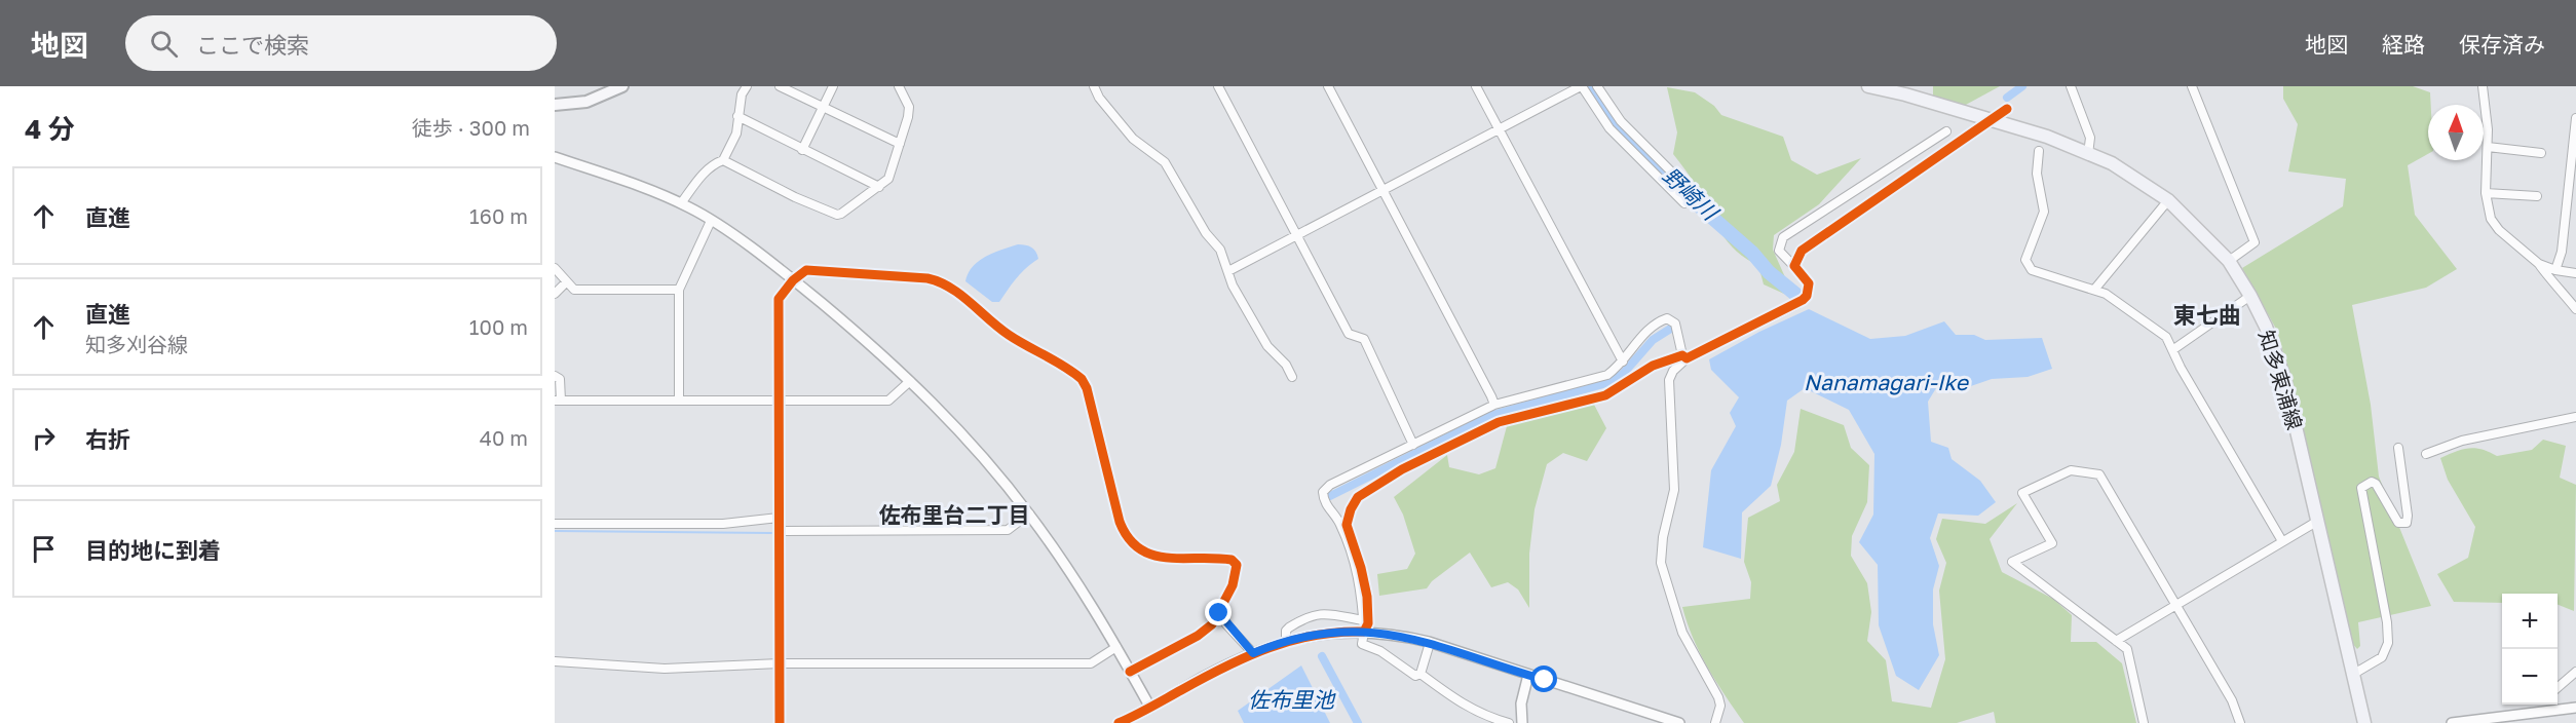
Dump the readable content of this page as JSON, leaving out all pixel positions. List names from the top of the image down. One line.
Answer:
{"streets":{"main road":["知多東浦線"]},"districts":["東七曲","佐布里台二丁目"],"water":["野崎川","Nanamagari-Ike","佐布里池"],"north":"top","page":{"header":"地図","search":"ここで検索","nav":["地図","経路","保存済み"],"heading":["4 分","徒歩 · 300 m"],"list":[["直進","160 m"],["直進","知多刈谷線","100 m"],["右折","40 m"],"目的地に到着"],"map_buttons":["+","−"]}}
